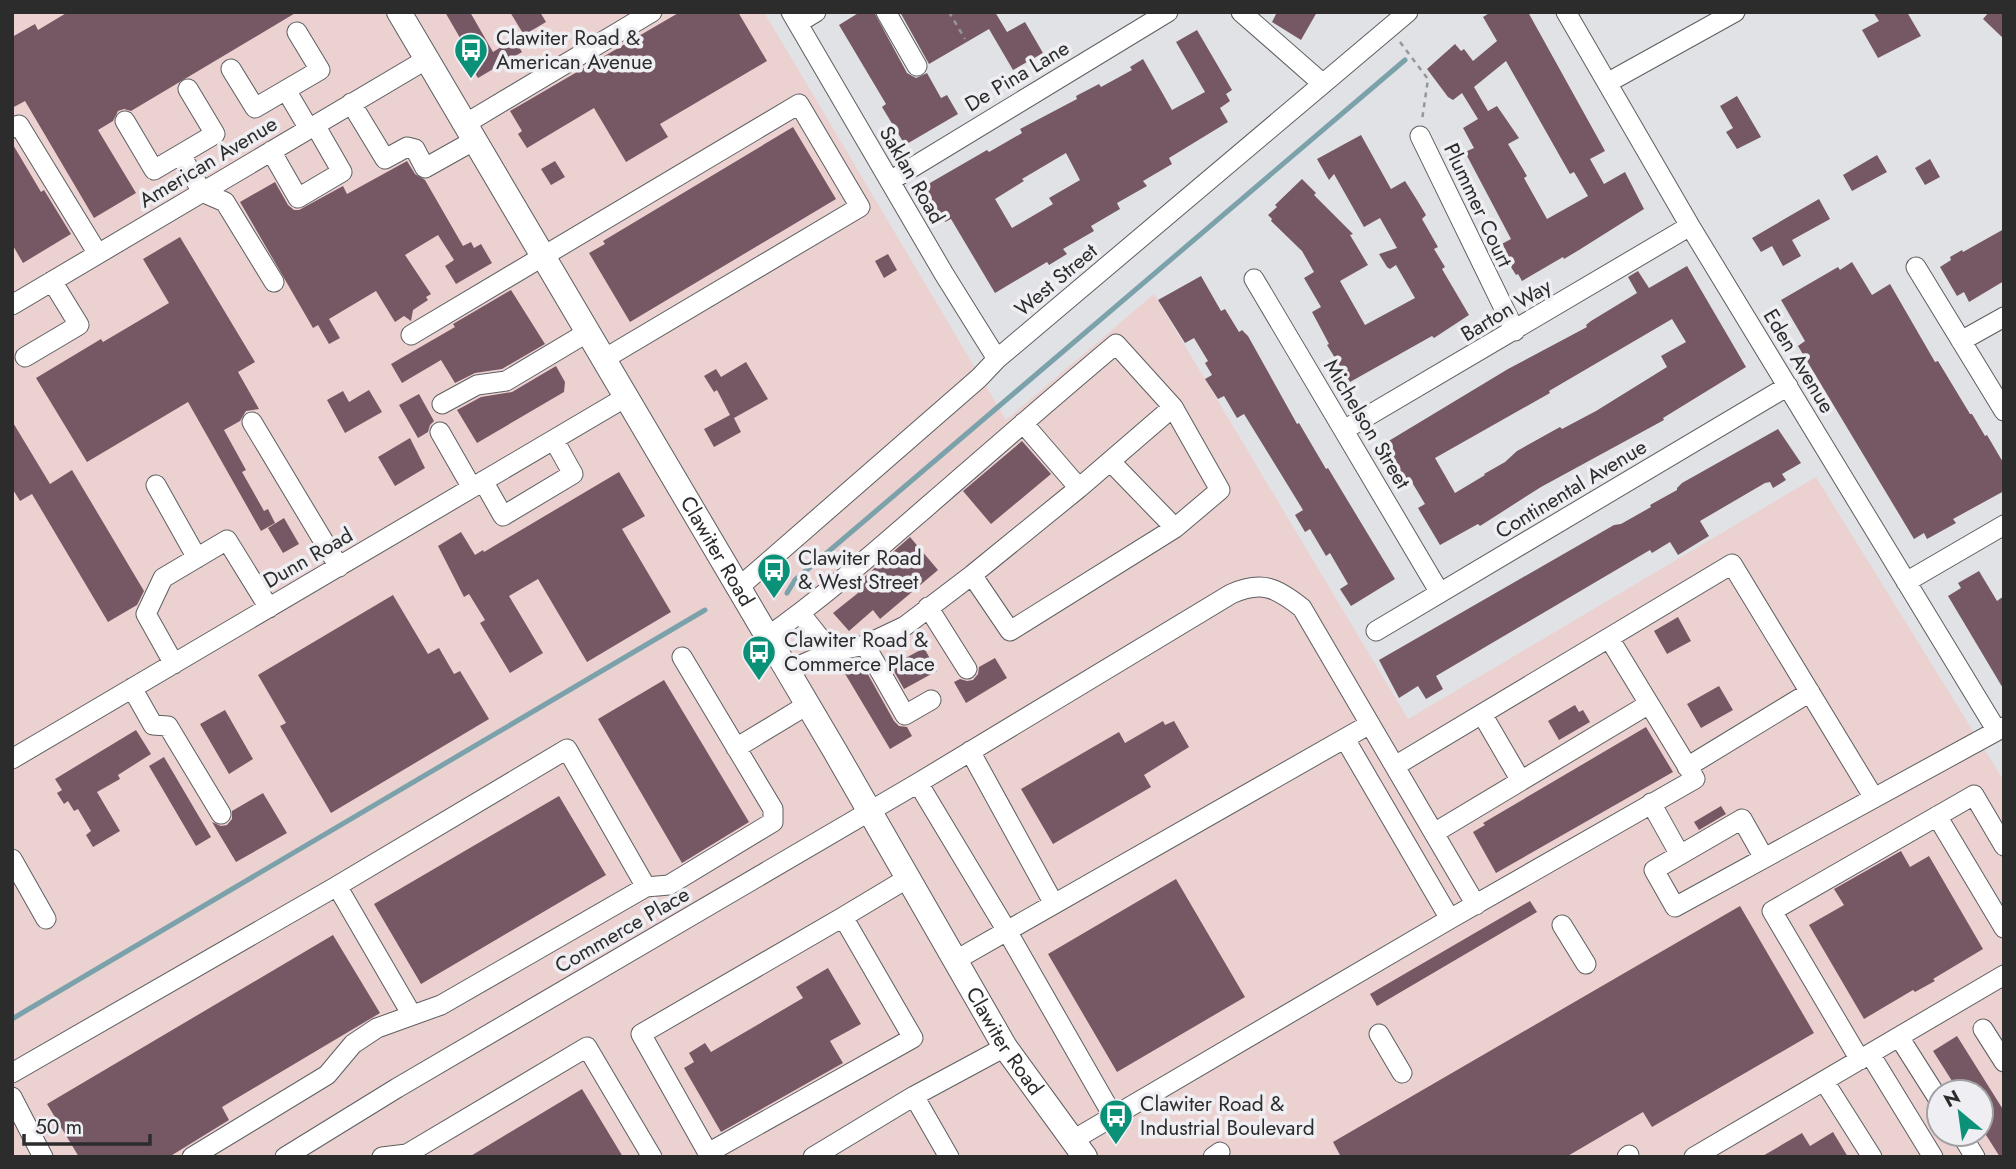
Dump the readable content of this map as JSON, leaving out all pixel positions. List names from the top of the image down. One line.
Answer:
{"streets":{"main road":["Clawiter Road"],"street":["De Pina Lane","American Avenue","Saklan Road","Plummer Court","West Street","Barton Way","Eden Avenue","Michelson Street","Continental Avenue","Dunn Road","Commerce Place"]},"crossings":[["De Pina Lane","Saklan Road"],["American Avenue","Clawiter Road"],["Saklan Road","West Street"],["Plummer Court","Barton Way"],["West Street","Clawiter Road"],["Barton Way","Eden Avenue"],["Barton Way","Michelson Street"],["Eden Avenue","Continental Avenue"],["Michelson Street","Continental Avenue"],["Clawiter Road","Dunn Road"],["Clawiter Road","Commerce Place"]],"places":{"bus stop":["Clawiter Road & American Avenue","Clawiter Road & West Street","Clawiter Road & Commerce Place","Clawiter Road & Industrial Boulevard"]},"scale_bar":"50 m","north":"top left"}
